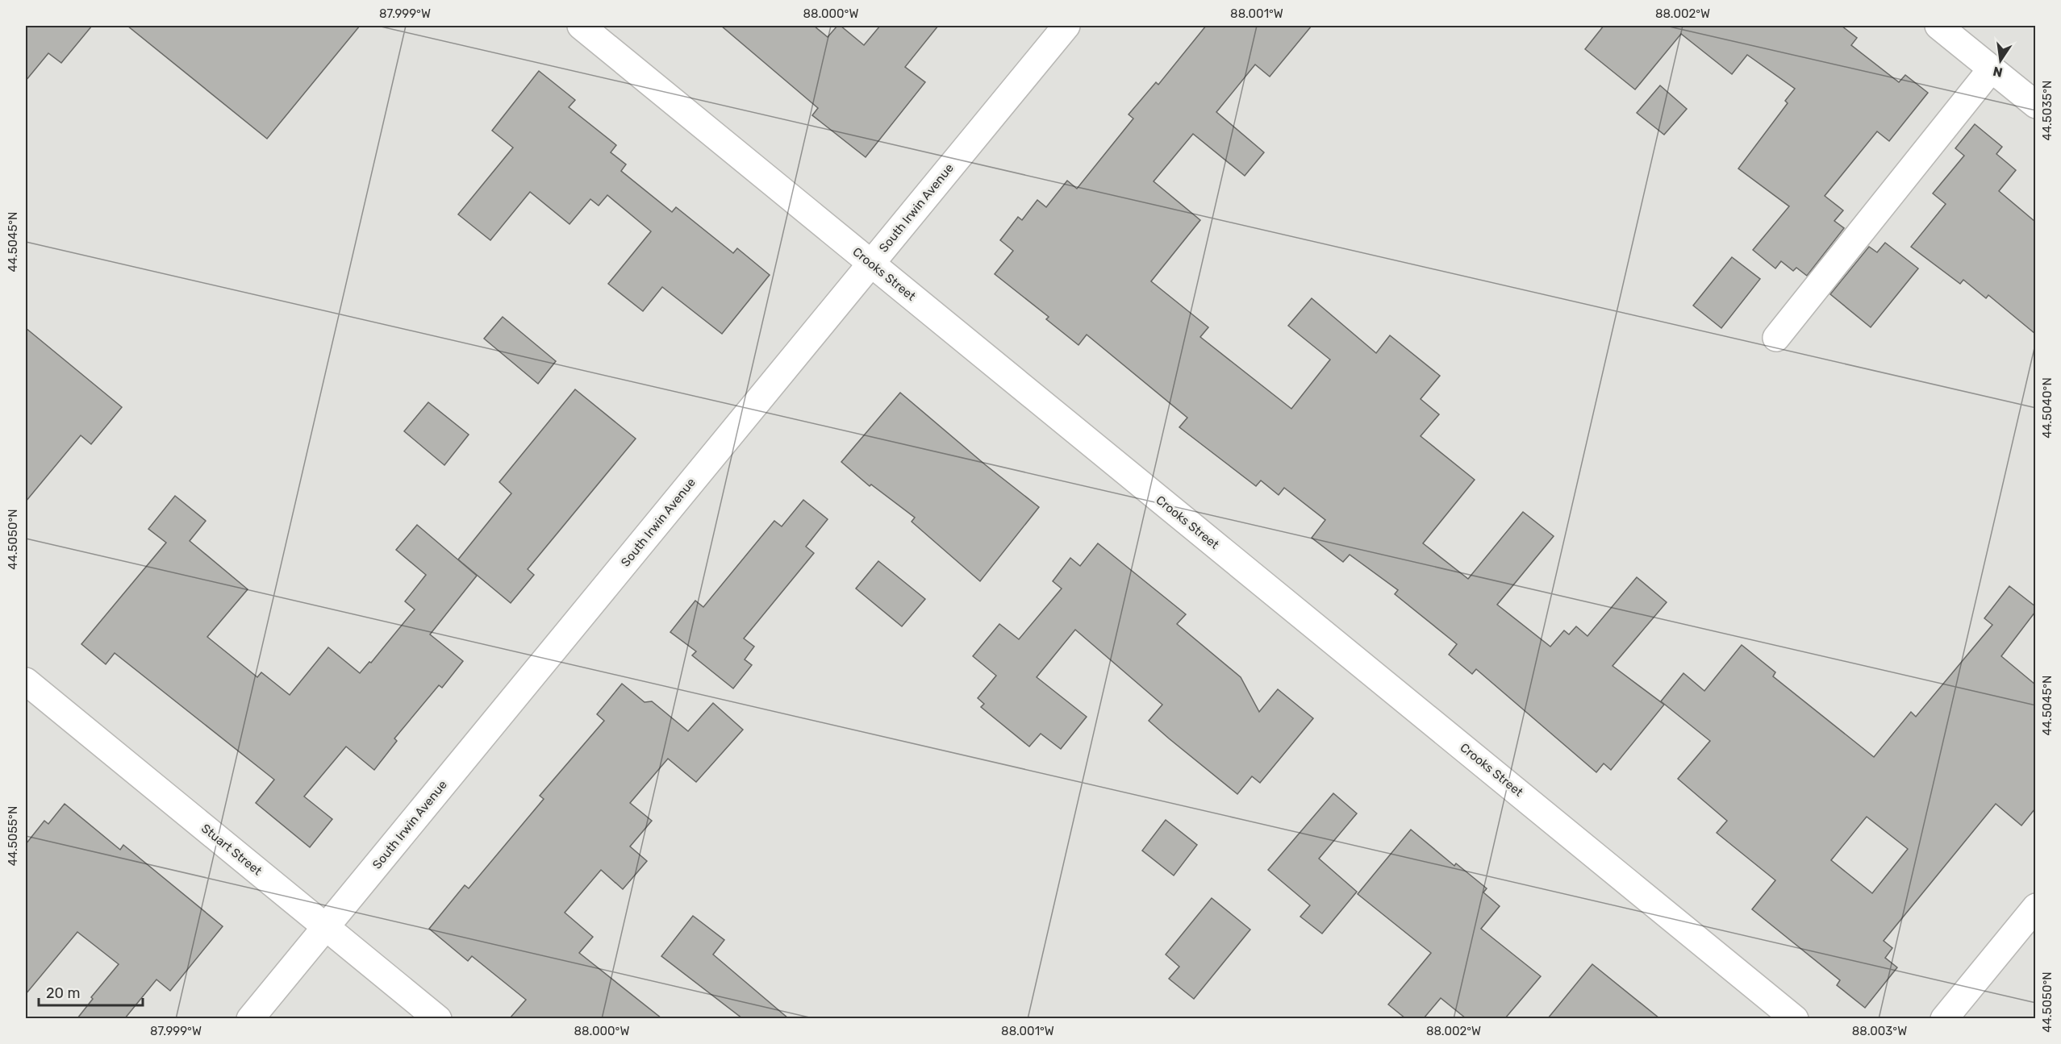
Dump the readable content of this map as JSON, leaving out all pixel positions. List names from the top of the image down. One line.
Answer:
{"streets":{"street":["South Irwin Avenue","Crooks Street","Stuart Street"]},"crossings":[["South Irwin Avenue","Crooks Street"],["South Irwin Avenue","Stuart Street"]],"scale_bar":"20 m","north":"bottom","coordinates":["87.999°W","88.000°W","88.001°W","88.002°W","44.5035°N","44.5045°N","44.5040°N","44.5050°N","44.5055°N","88.003°W"]}
